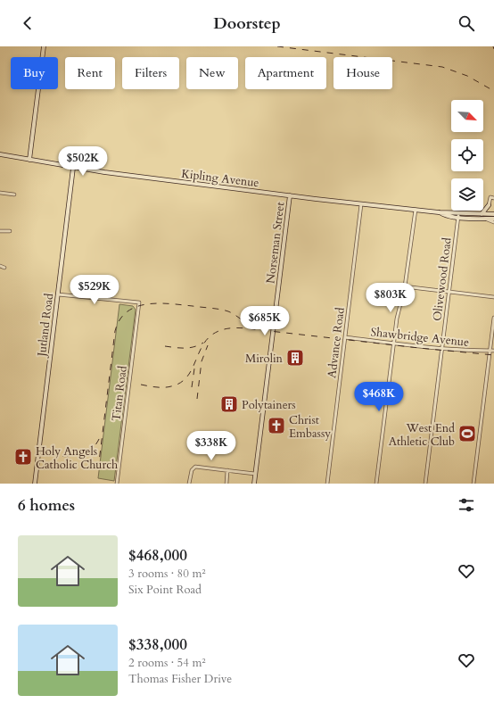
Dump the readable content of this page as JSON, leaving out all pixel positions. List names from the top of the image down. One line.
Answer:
{"streets":{"main road":["Kipling Avenue","Norseman Street","Jutland Road"],"street":["Olivewood Road","Shawbridge Avenue","Advance Road","Titan Road"]},"crossings":[["Kipling Avenue","Norseman Street"],["Kipling Avenue","Olivewood Road"],["Kipling Avenue","Jutland Road"],["Kipling Avenue","Advance Road"],["Olivewood Road","Shawbridge Avenue"],["Jutland Road","Titan Road"],["Shawbridge Avenue","Advance Road"]],"places":{"building":["Mirolin","Polytainers"],"church":["Christ Embassy","Holy Angels Catholic Church"],"sports":["West End Athletic Club"]},"north":"bottom right","page":{"header":"Doorstep","chip":["Buy","Rent","Filters","New","Apartment","House"],"price":["$502K","$529K","$803K","$685K","$468K","$338K"],"heading":"6 homes","list":[{"name":"$468,000","note":"3 rooms · 80 m² · Six Point Road"},{"name":"$338,000","note":"2 rooms · 54 m² · Thomas Fisher Drive"}]}}
